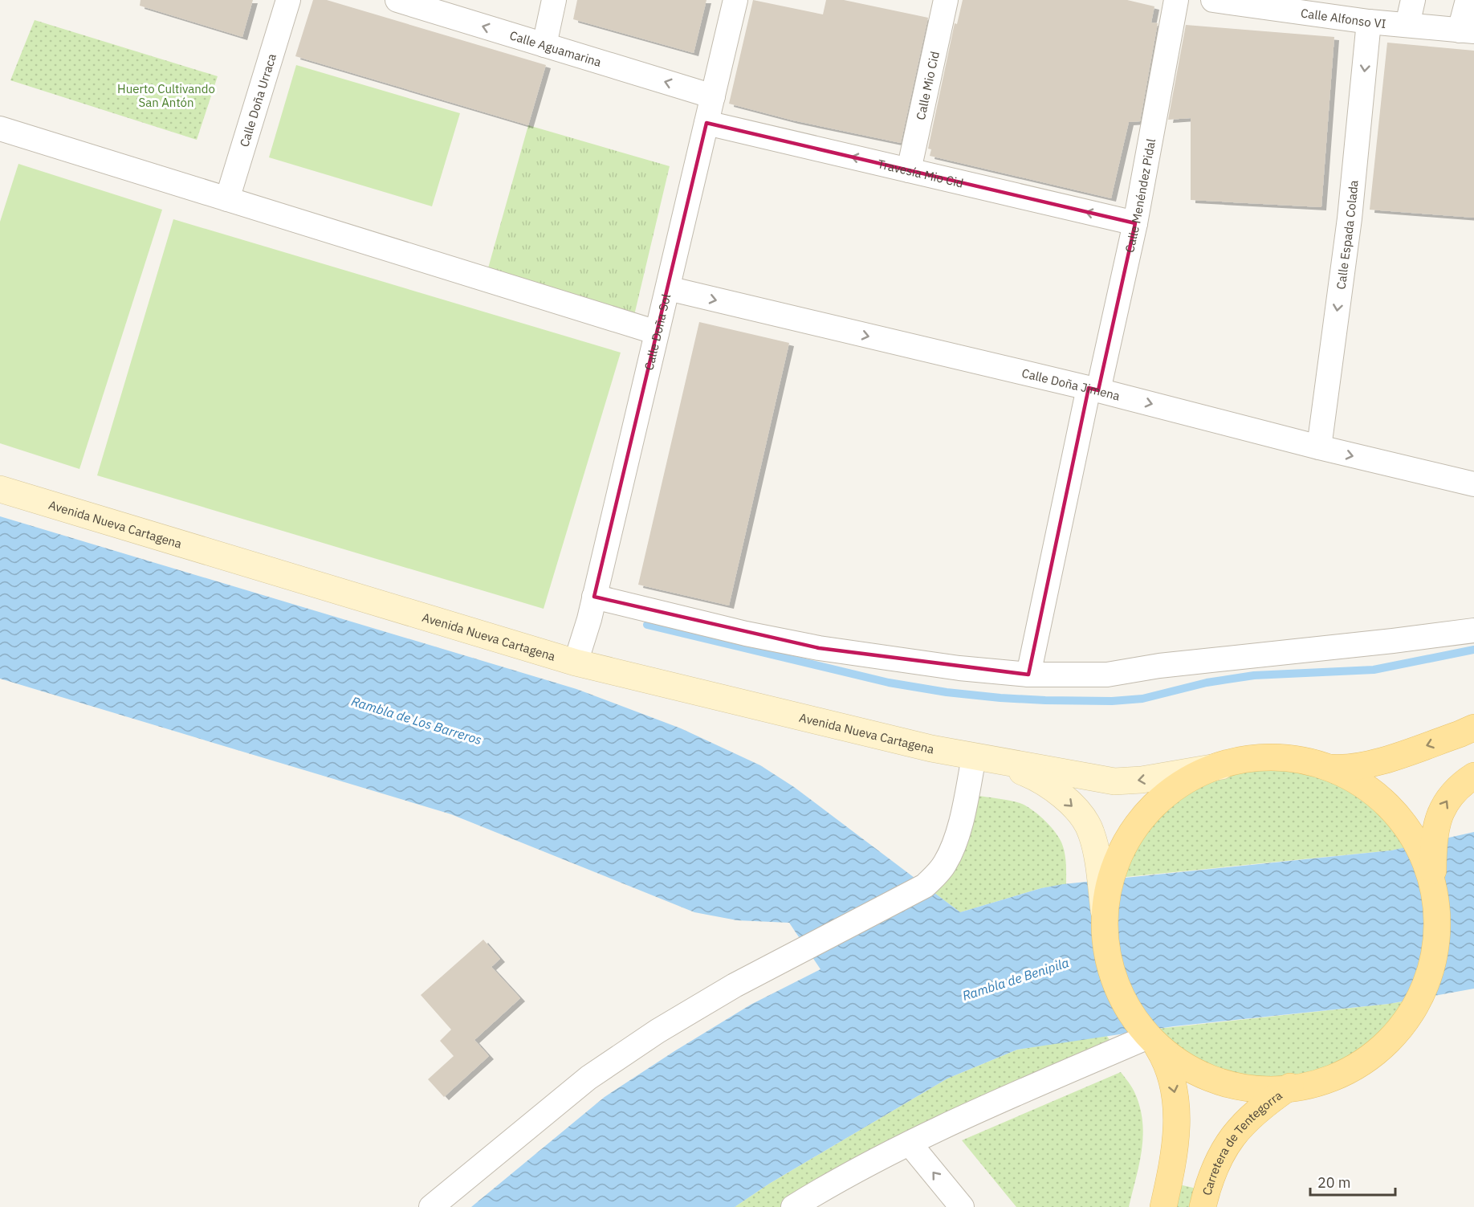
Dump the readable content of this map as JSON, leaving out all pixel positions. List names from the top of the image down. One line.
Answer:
{"streets":{"main road":["Avenida Nueva Cartagena","Carretera de Tentegorra"],"street":["Calle Alfonso VI","Calle Aguamarina","Calle Mio Cid","Calle Doña Urraca","Travesía Mio Cid","Calle Menéndez Pidal","Calle Espada Colada","Calle Doña Sol","Calle Doña Jimena"]},"crossings":[["Calle Alfonso VI","Calle Espada Colada"],["Calle Aguamarina","Calle Doña Sol"],["Calle Mio Cid","Travesía Mio Cid"],["Travesía Mio Cid","Calle Menéndez Pidal"],["Travesía Mio Cid","Calle Doña Sol"],["Calle Menéndez Pidal","Calle Doña Jimena"],["Calle Espada Colada","Calle Doña Jimena"],["Calle Doña Sol","Calle Doña Jimena"],["Calle Doña Sol","Avenida Nueva Cartagena"]],"one_way":["Calle Aguamarina","Travesía Mio Cid","Calle Espada Colada","Calle Doña Jimena"],"water":["Rambla de Los Barreros","Rambla de Benipila"],"parks":["Huerto Cultivando San Antón"],"scale_bar":"20 m"}
